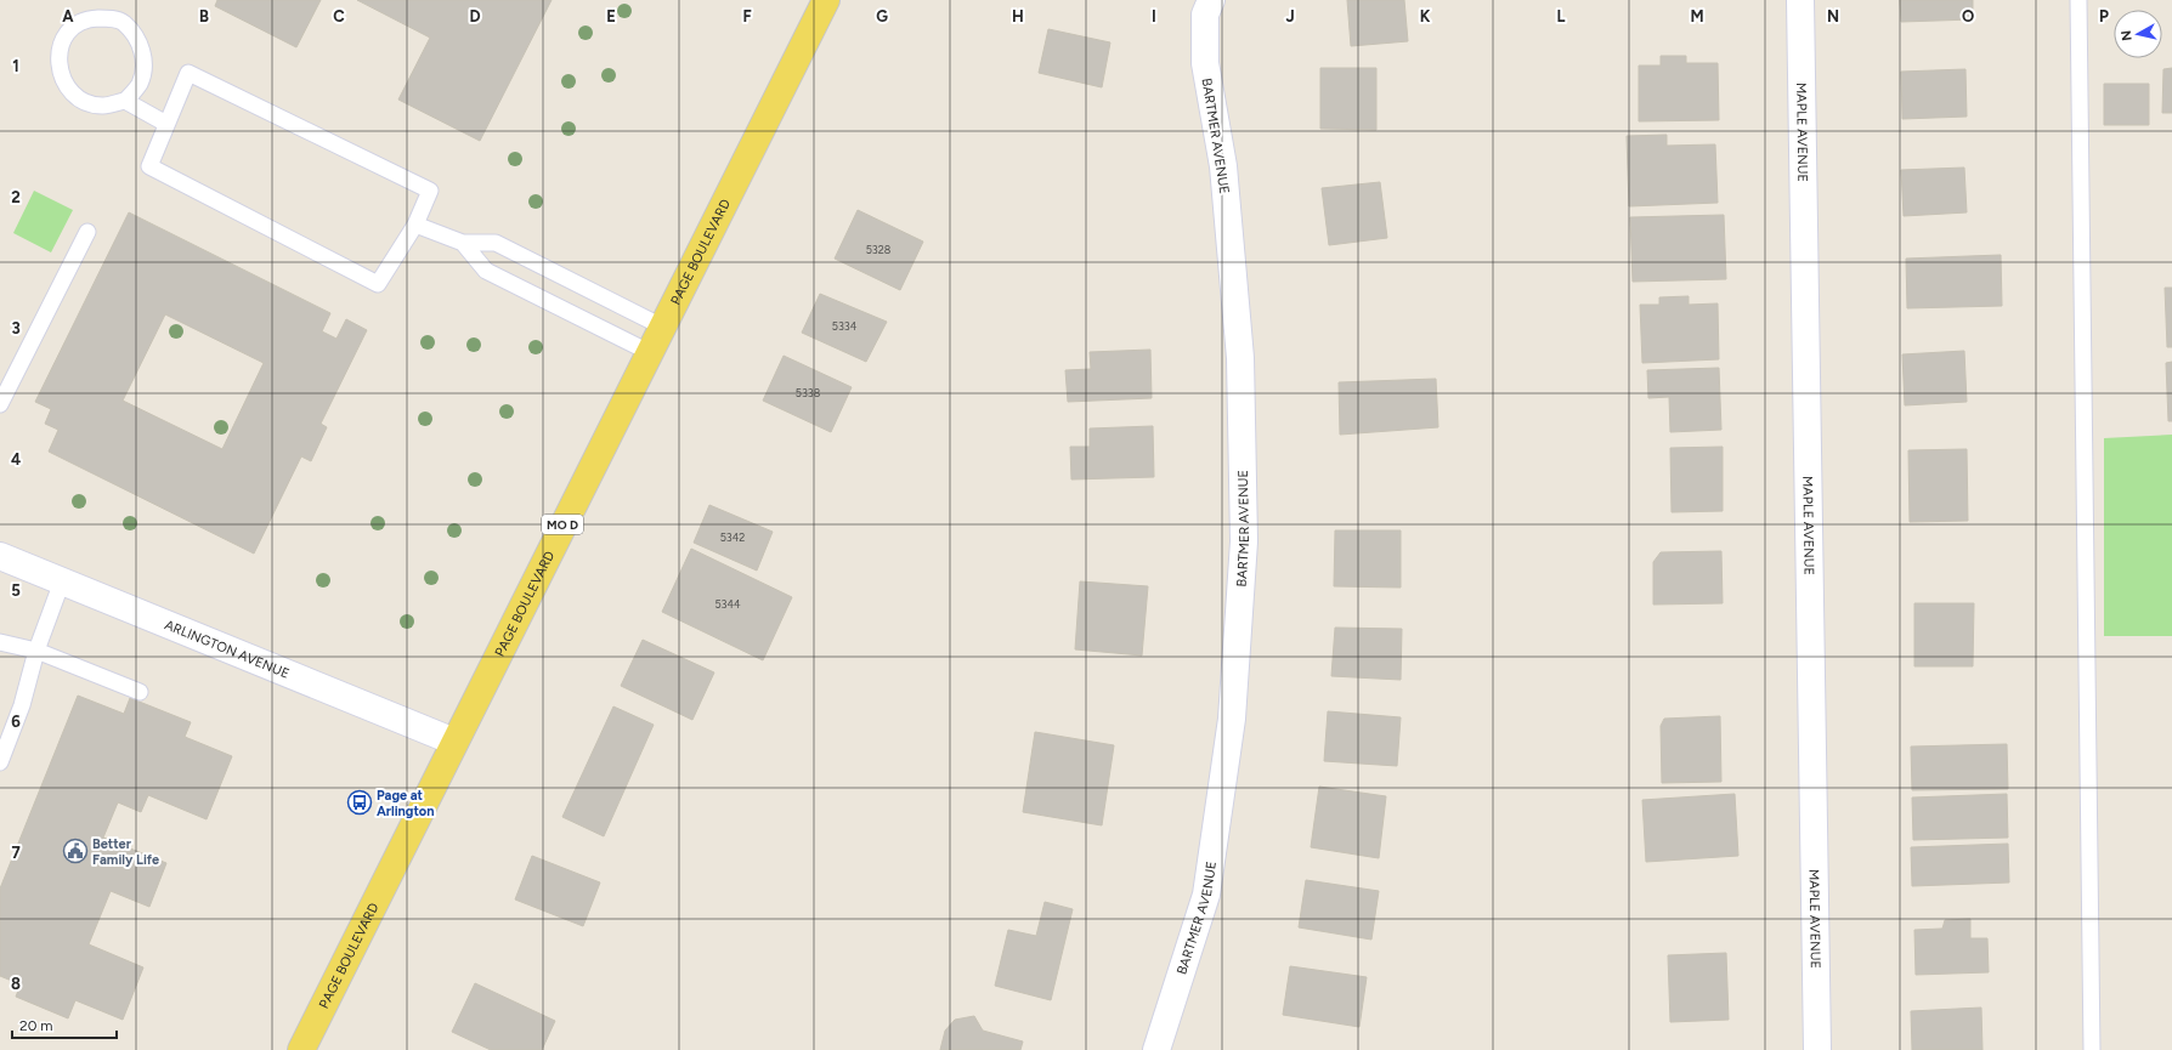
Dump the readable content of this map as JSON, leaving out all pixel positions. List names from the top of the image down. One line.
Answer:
{"streets":{"main road":["PAGE BOULEVARD","MO D"],"street":["MAPLE AVENUE","BARTMER AVENUE","ARLINGTON AVENUE"]},"crossings":[["PAGE BOULEVARD","ARLINGTON AVENUE"]],"places":{"bus stop":["Page at Arlington"],"public building":["Better Family Life"]},"house_numbers":["5328","5334","5338","5342","5344"],"scale_bar":"20 m","north":"left","grid":{"columns":["A","B","C","D","E","F","G","H","I","J","K","L","M","N","O","P"],"rows":["1","2","3","4","5","6","7","8"]}}
